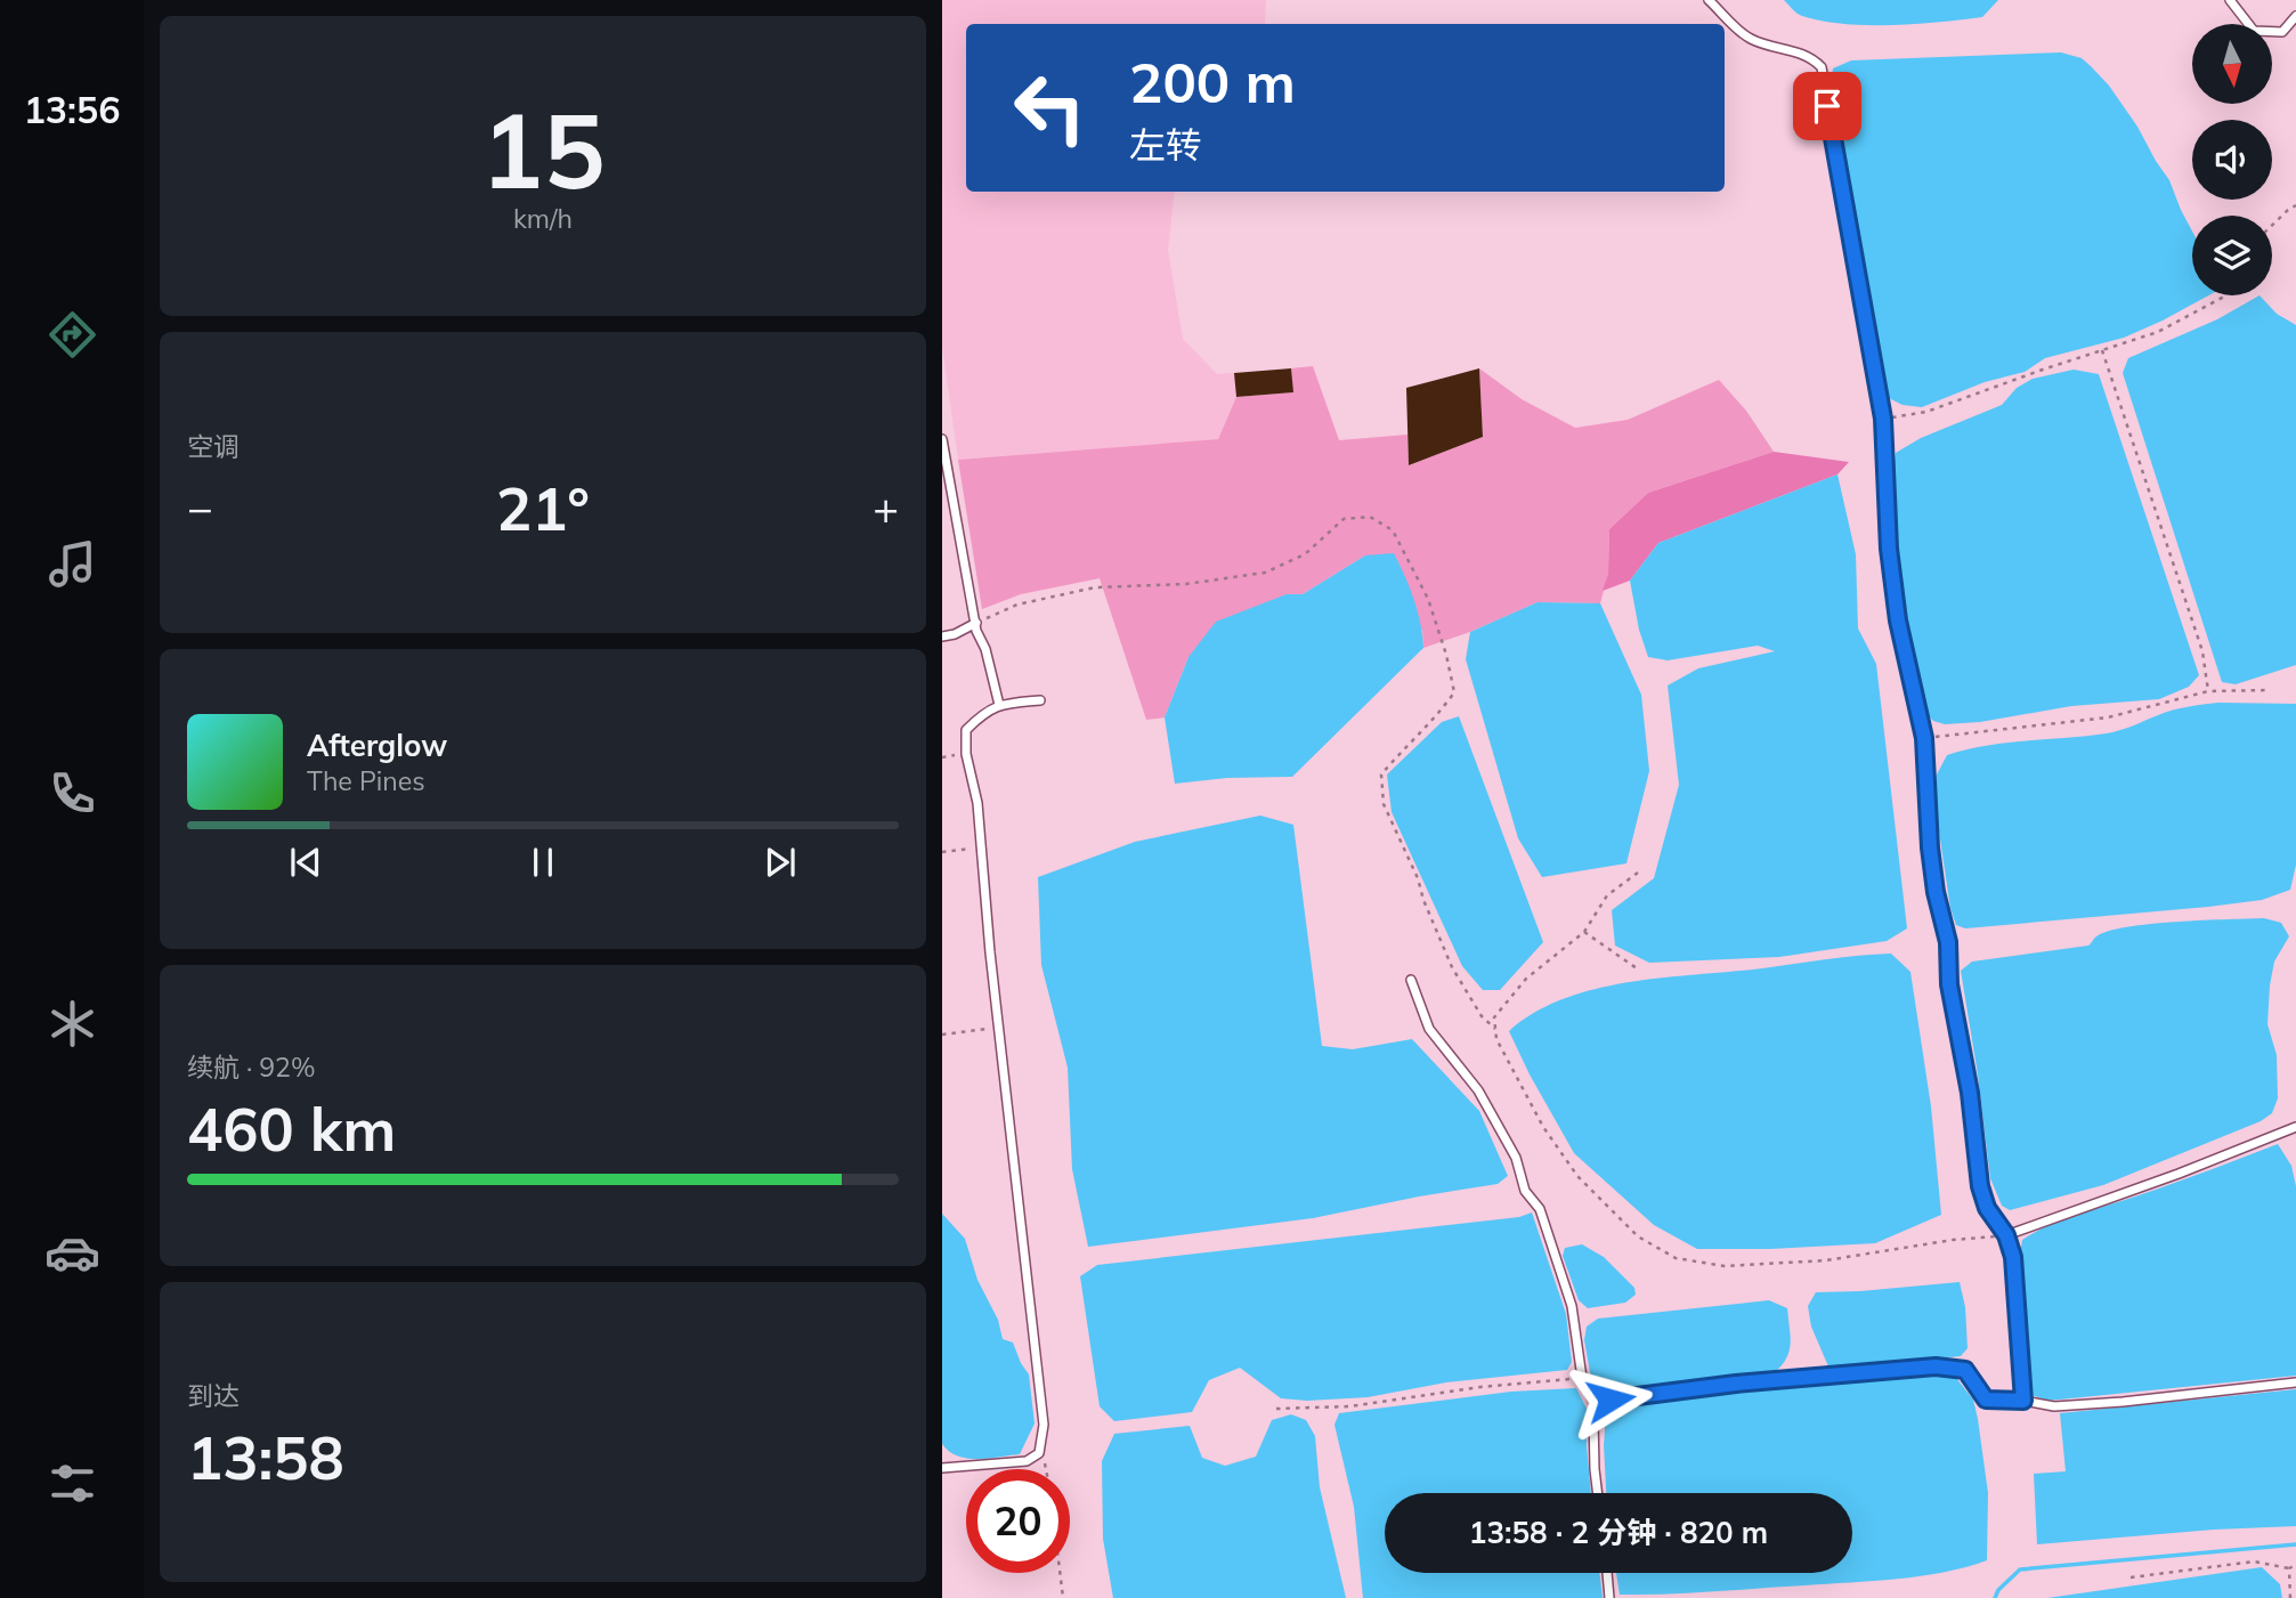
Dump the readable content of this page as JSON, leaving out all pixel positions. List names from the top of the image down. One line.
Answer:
{"north":"bottom","page":{"tabs":"13:56","tile":[["15","km/h"],"空调",["续航 · 92%","460 km"],["到达","13:58"]],"turn":["200 m","左转"],"heat":["−","21°","+"],"song":["Afterglow","The Pines"],"limit":"20","trip":"13:58 · 2 分钟 · 820 m"}}
